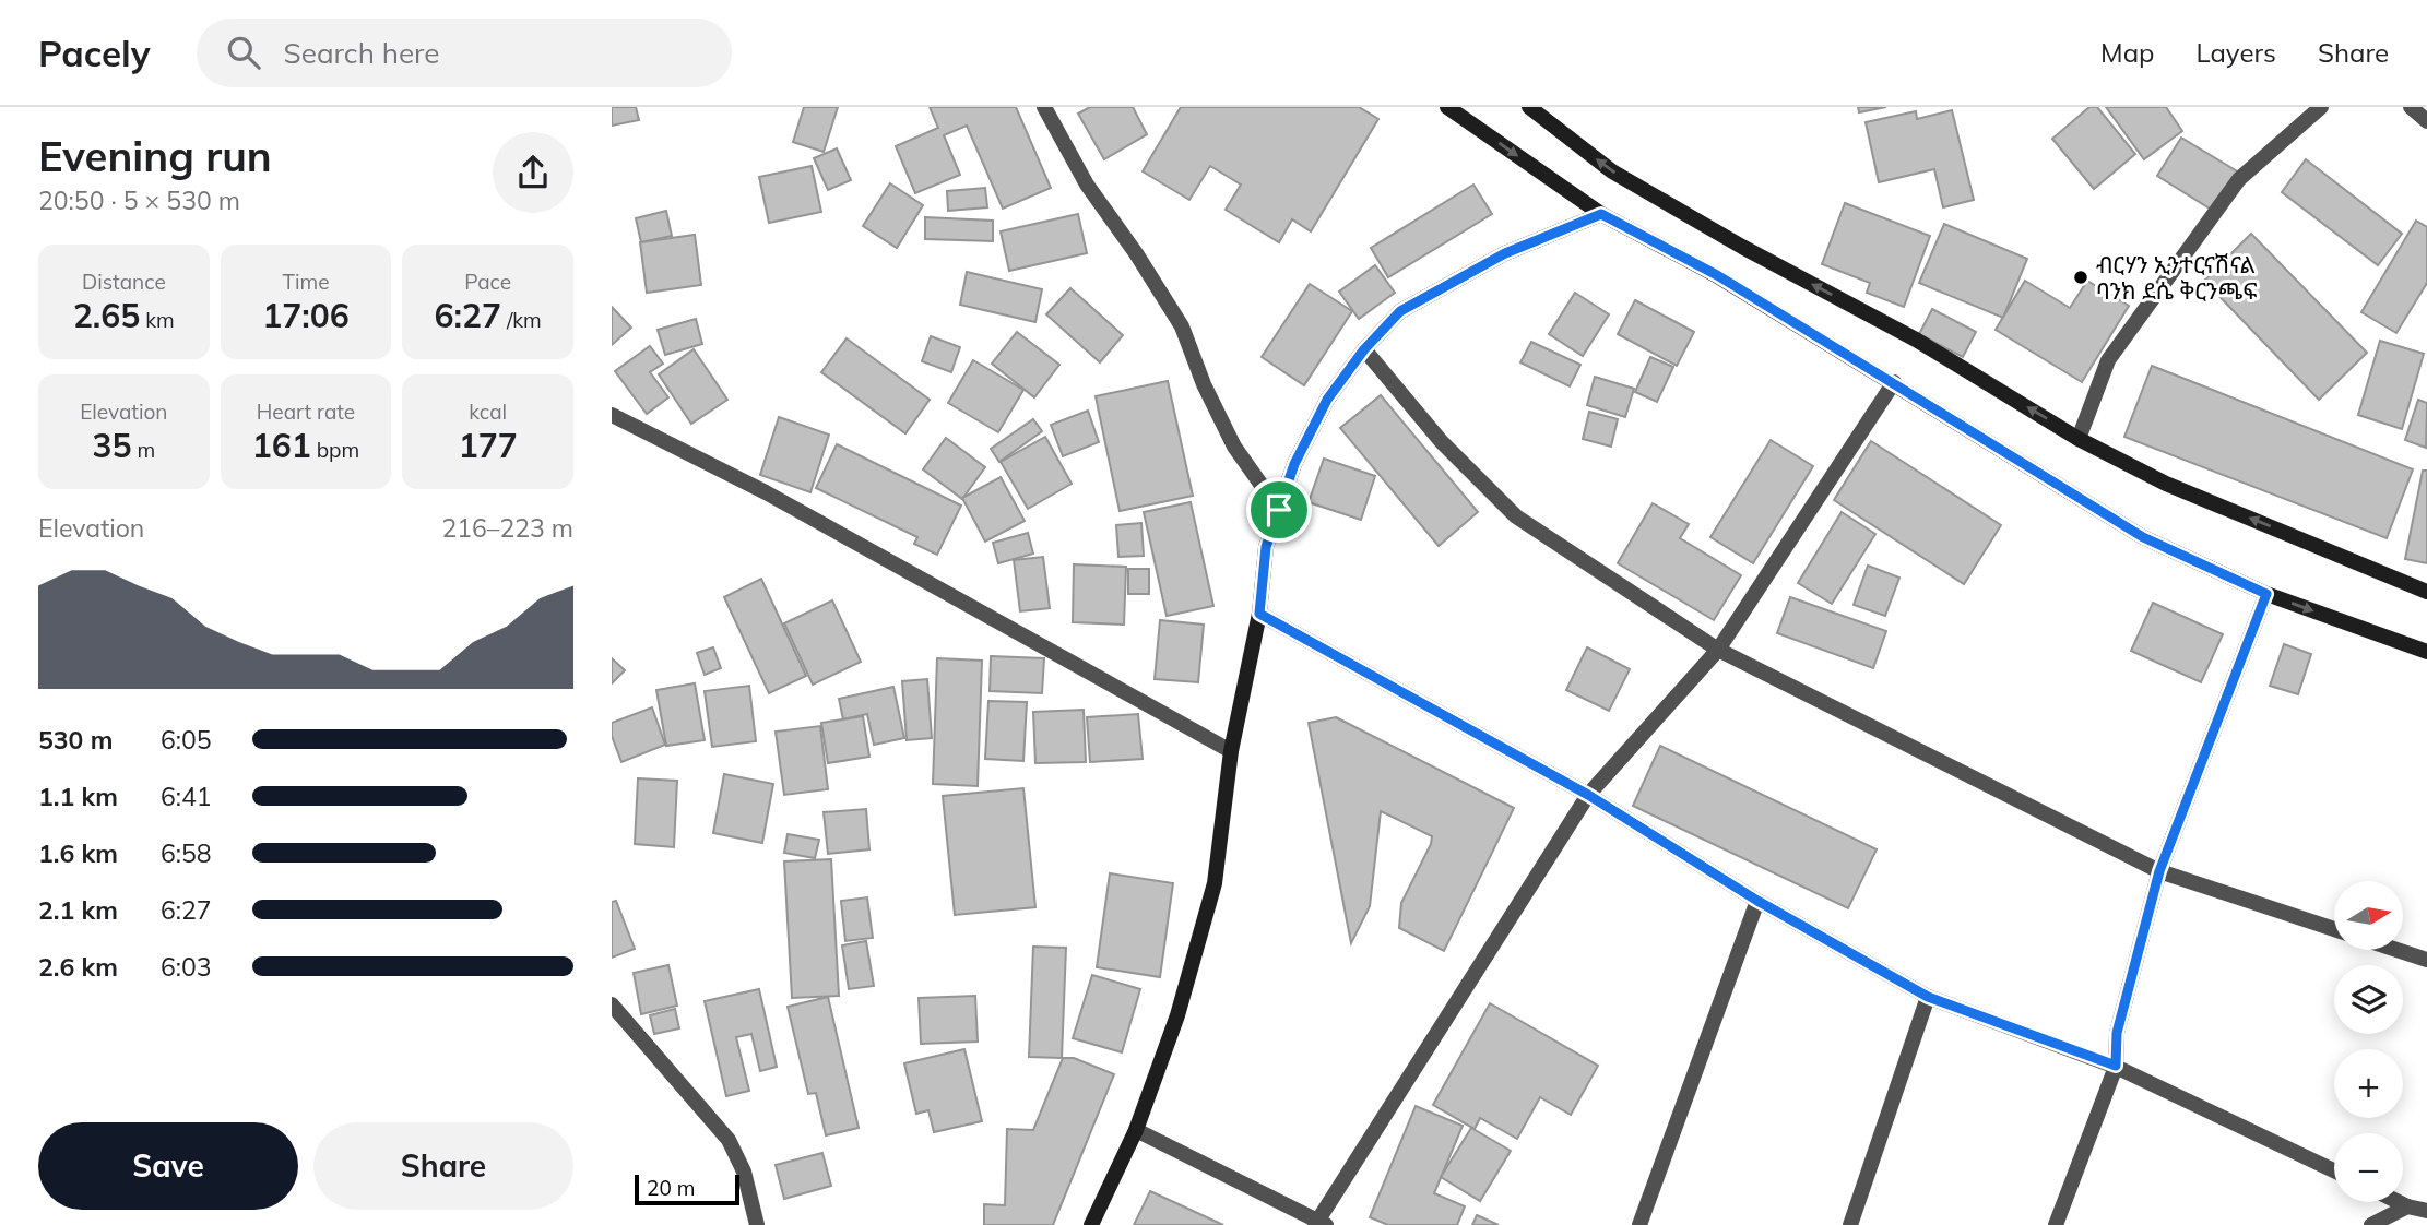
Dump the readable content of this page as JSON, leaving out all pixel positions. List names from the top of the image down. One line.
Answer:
{"places":["ብርሃን ኢንተርናሽናል ባንክ ደሴ ቅርንጫፍ"],"scale_bar":"20 m","north":"right","page":{"header":"Pacely","search":"Search here","nav":["Map","Layers","Share"],"heading":["Evening run","20:50 · 5 × 530 m"],"stats":[["Distance","2.65 km"],["Time","17:06"],["Pace","6:27 /km"],["Elevation","35 m"],["Heart rate","161 bpm"],["kcal","177"]],"chart":["Elevation","216–223 m"],"list":[{"name":"530 m","note":"6:05"},{"name":"1.1 km","note":"6:41"},{"name":"1.6 km","note":"6:58"},{"name":"2.1 km","note":"6:27"},{"name":"2.6 km","note":"6:03"}],"map_buttons":["+","−"],"buttons":["Save","Share"],"scale":"20 m"}}
